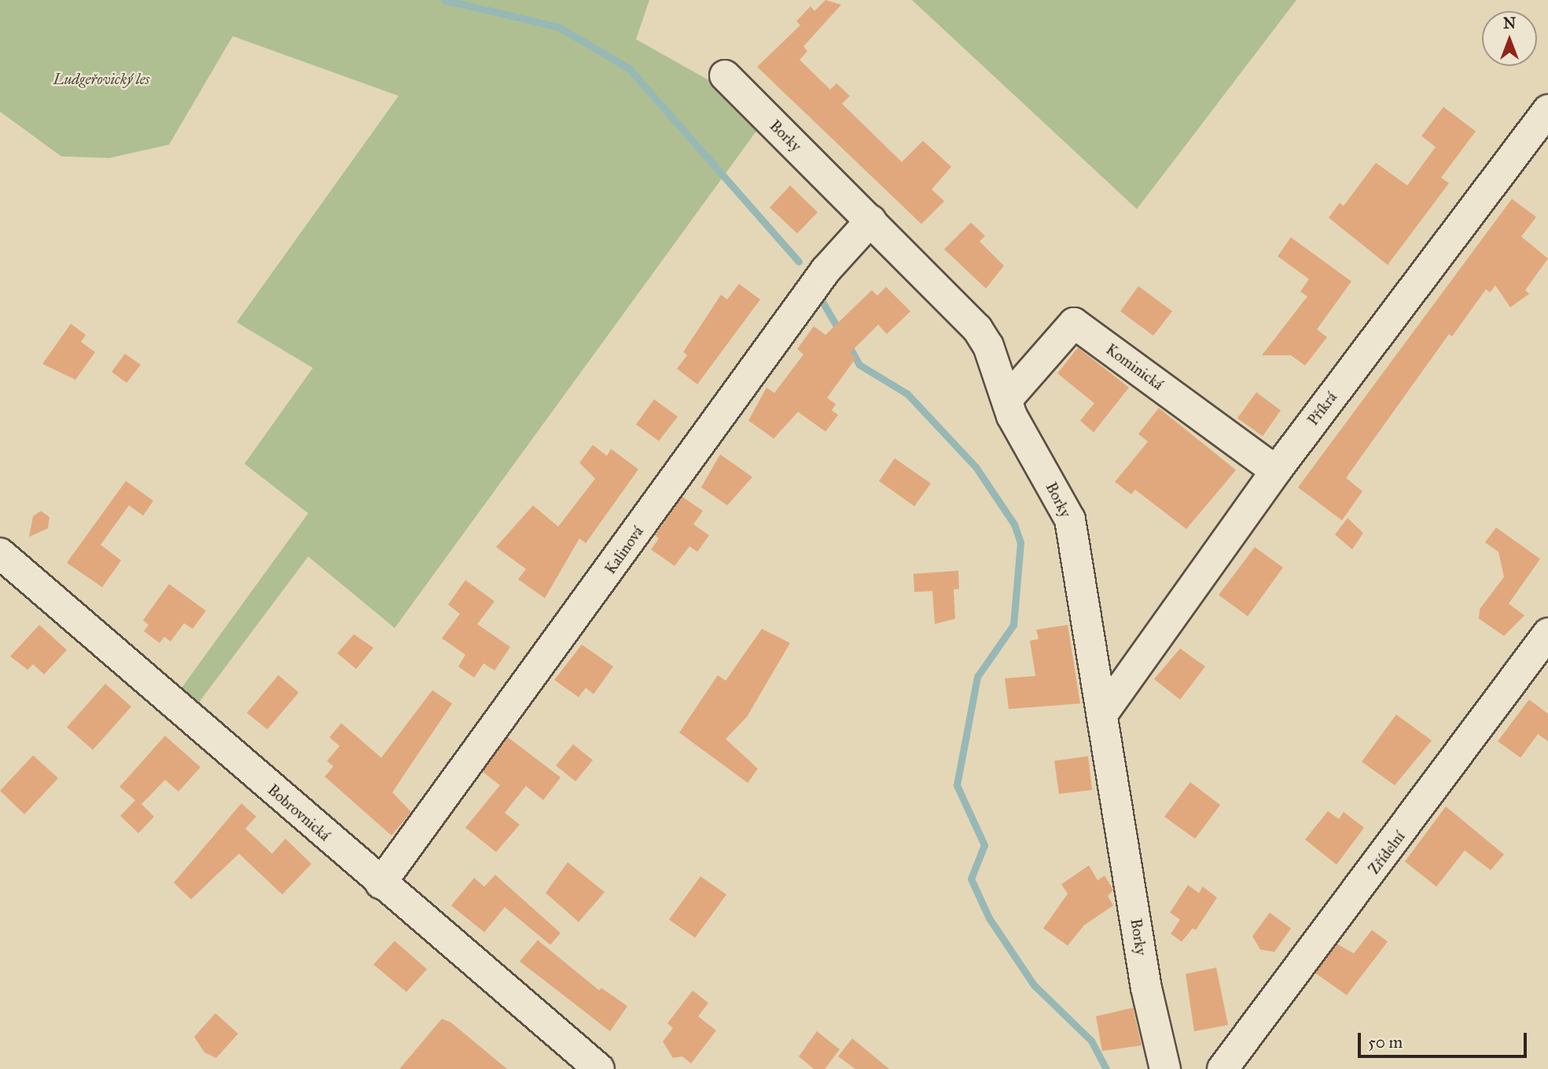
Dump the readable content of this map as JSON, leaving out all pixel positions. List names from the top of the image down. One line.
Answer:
{"streets":{"street":["Borky","Kominická","Příkrá","Kalinová","Bobrovnická","Zřídelní"]},"crossings":[["Borky","Kominická"],["Borky","Příkrá"],["Borky","Kalinová"],["Kominická","Příkrá"],["Kalinová","Bobrovnická"]],"parks":["Ludgeřovický les"],"scale_bar":"50 m","north":"top"}
